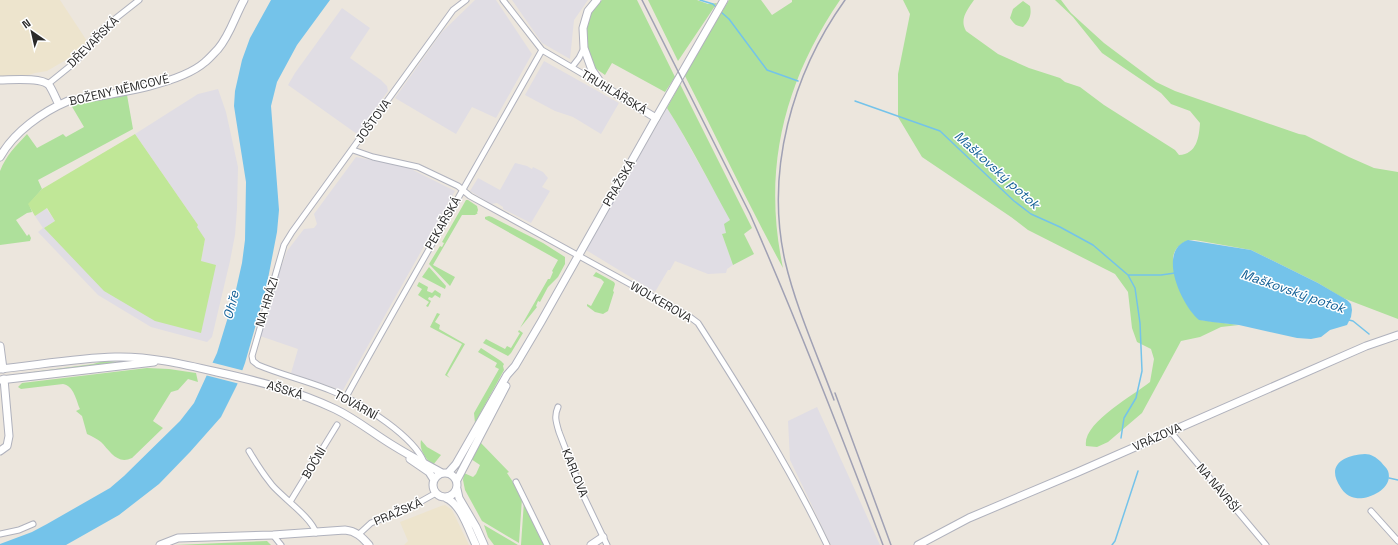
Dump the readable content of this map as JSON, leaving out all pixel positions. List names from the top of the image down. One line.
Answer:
{"streets":{"main road":["BOŽENY NĚMCOVÉ","TRUHLÁŘSKÁ","PRAŽSKÁ","AŠSKÁ","VRÁZOVA"],"street":["DŘEVAŘSKÁ","JOŠTOVA","PEKAŘSKÁ","NA HRÁZI","WOLKEROVA","TOVÁRNÍ","BOČNÍ","KARLOVA","NA NÁVRŠÍ"]},"crossings":[["TRUHLÁŘSKÁ","PRAŽSKÁ"],["TRUHLÁŘSKÁ","PEKAŘSKÁ"],["JOŠTOVA","NA HRÁZI"],["JOŠTOVA","WOLKEROVA"],["PRAŽSKÁ","WOLKEROVA"],["PRAŽSKÁ","AŠSKÁ"],["PEKAŘSKÁ","WOLKEROVA"],["PEKAŘSKÁ","TOVÁRNÍ"],["NA HRÁZI","TOVÁRNÍ"],["AŠSKÁ","TOVÁRNÍ"],["VRÁZOVA","NA NÁVRŠÍ"]],"water":["Maškovský potok","Ohře"],"north":"top left"}
